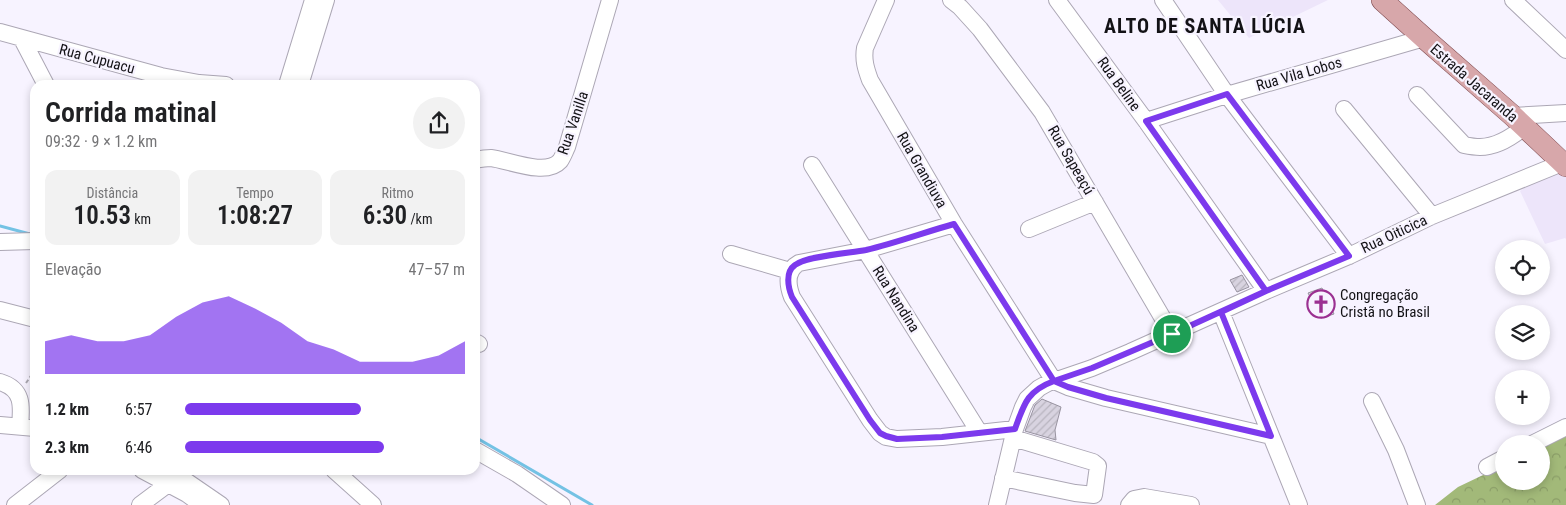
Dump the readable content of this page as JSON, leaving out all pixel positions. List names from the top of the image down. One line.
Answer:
{"streets":{"main road":["Estrada Jacaranda"],"street":["Rua Cupuacu","Rua Vila Lobos","Rua Beline","Rua Vanilla","Rua Sapeaçú","Rua Grandiuva","Rua Oiticica","Rua Nandina"]},"crossings":[["Rua Vila Lobos","Estrada Jacaranda"],["Rua Vila Lobos","Rua Beline"],["Estrada Jacaranda","Rua Oiticica"],["Rua Beline","Rua Oiticica"],["Rua Sapeaçú","Rua Oiticica"],["Rua Grandiuva","Rua Oiticica"]],"districts":["ALTO DE SANTA LÚCIA"],"places":{"church":["Congregação Cristã no Brasil"]},"page":{"heading":["Corrida matinal","09:32 · 9 × 1.2 km"],"stats":[["Distância","10.53 km"],["Tempo","1:08:27"],["Ritmo","6:30 /km"]],"map_buttons":["+","−"],"chart":["Elevação","47–57 m"],"list":[{"name":"1.2 km","note":"6:57"},{"name":"2.3 km","note":"6:46"}]}}
